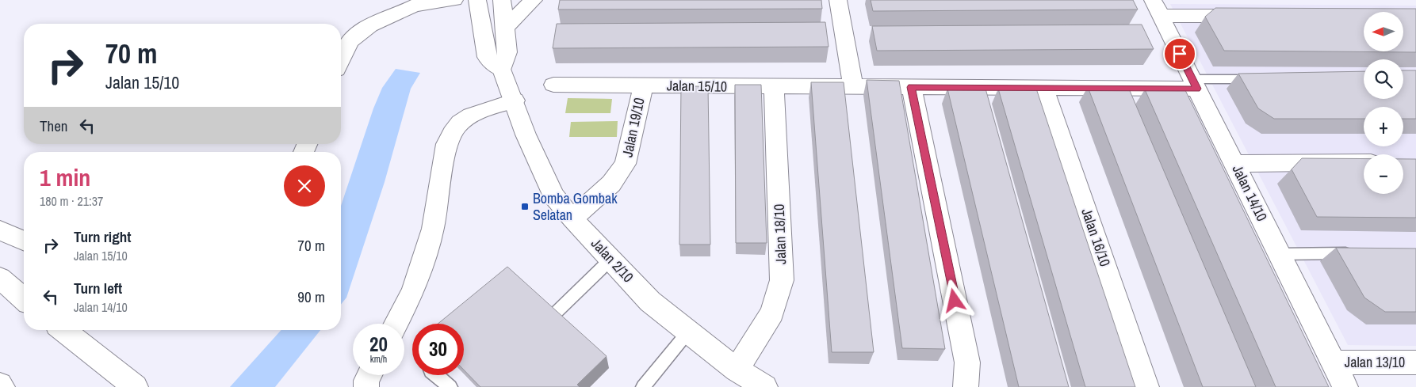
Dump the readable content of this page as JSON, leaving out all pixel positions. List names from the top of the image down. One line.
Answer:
{"streets":{"main road":["Jalan 15/10","Jalan 19/10","Jalan 14/10","Jalan 18/10","Jalan 16/10","Jalan 2/10","Jalan 13/10"]},"crossings":[["Jalan 15/10","Jalan 19/10"],["Jalan 15/10","Jalan 14/10"],["Jalan 15/10","Jalan 18/10"],["Jalan 15/10","Jalan 16/10"],["Jalan 19/10","Jalan 2/10"],["Jalan 14/10","Jalan 13/10"],["Jalan 18/10","Jalan 2/10"]],"places":{"transit":["Bomba Gombak Selatan"]},"north":"left","page":{"map_buttons":["+","−"],"turn":["70 m","Jalan 15/10"],"then":"Then","heading":["1 min","180 m · 21:37"],"list":[{"name":"Turn right","note":"Jalan 15/10","value":"70 m"},{"name":"Turn left","note":"Jalan 14/10","value":"90 m"}],"speed":"20 km/h","limit":"30"}}
